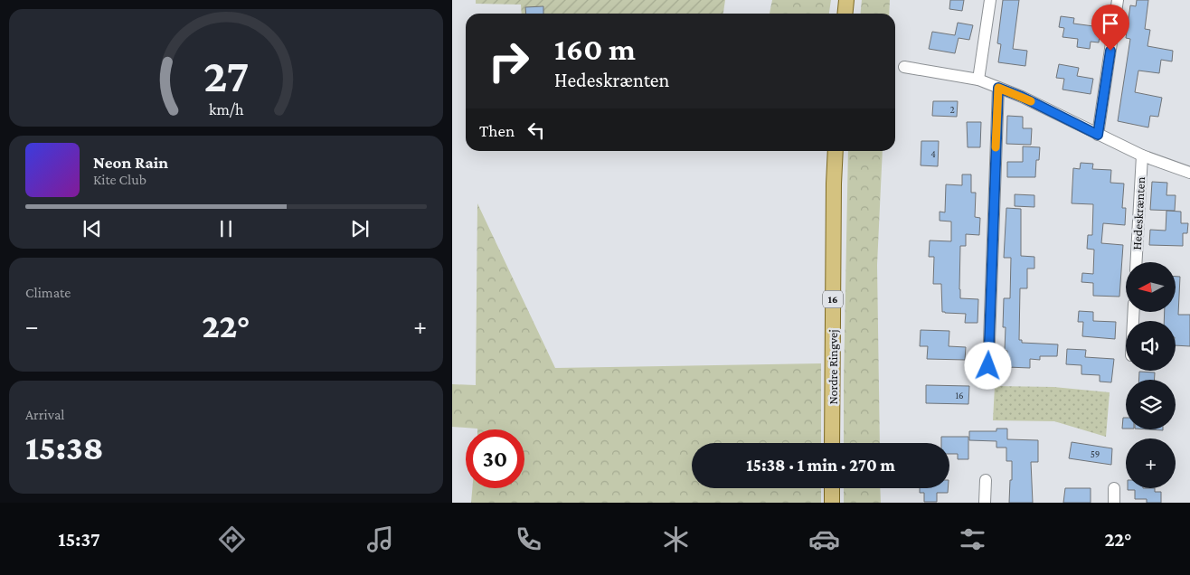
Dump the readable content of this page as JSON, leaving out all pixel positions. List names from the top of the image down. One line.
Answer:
{"streets":{"main road":["16","Nordre Ringvej"],"street":["Hedeskrænten"]},"house_numbers":["2","4","16","59"],"north":"left","page":{"turn":["160 m","Hedeskrænten"],"then":"Then","song":["Neon Rain","Kite Club"],"tile":["Climate",["Arrival","15:38"]],"map_buttons":"+","heat":["−","22°","+"],"limit":"30","trip":"15:38 · 1 min · 270 m","tabs":["15:37","22°"],"gauge":["27","km/h"]}}
